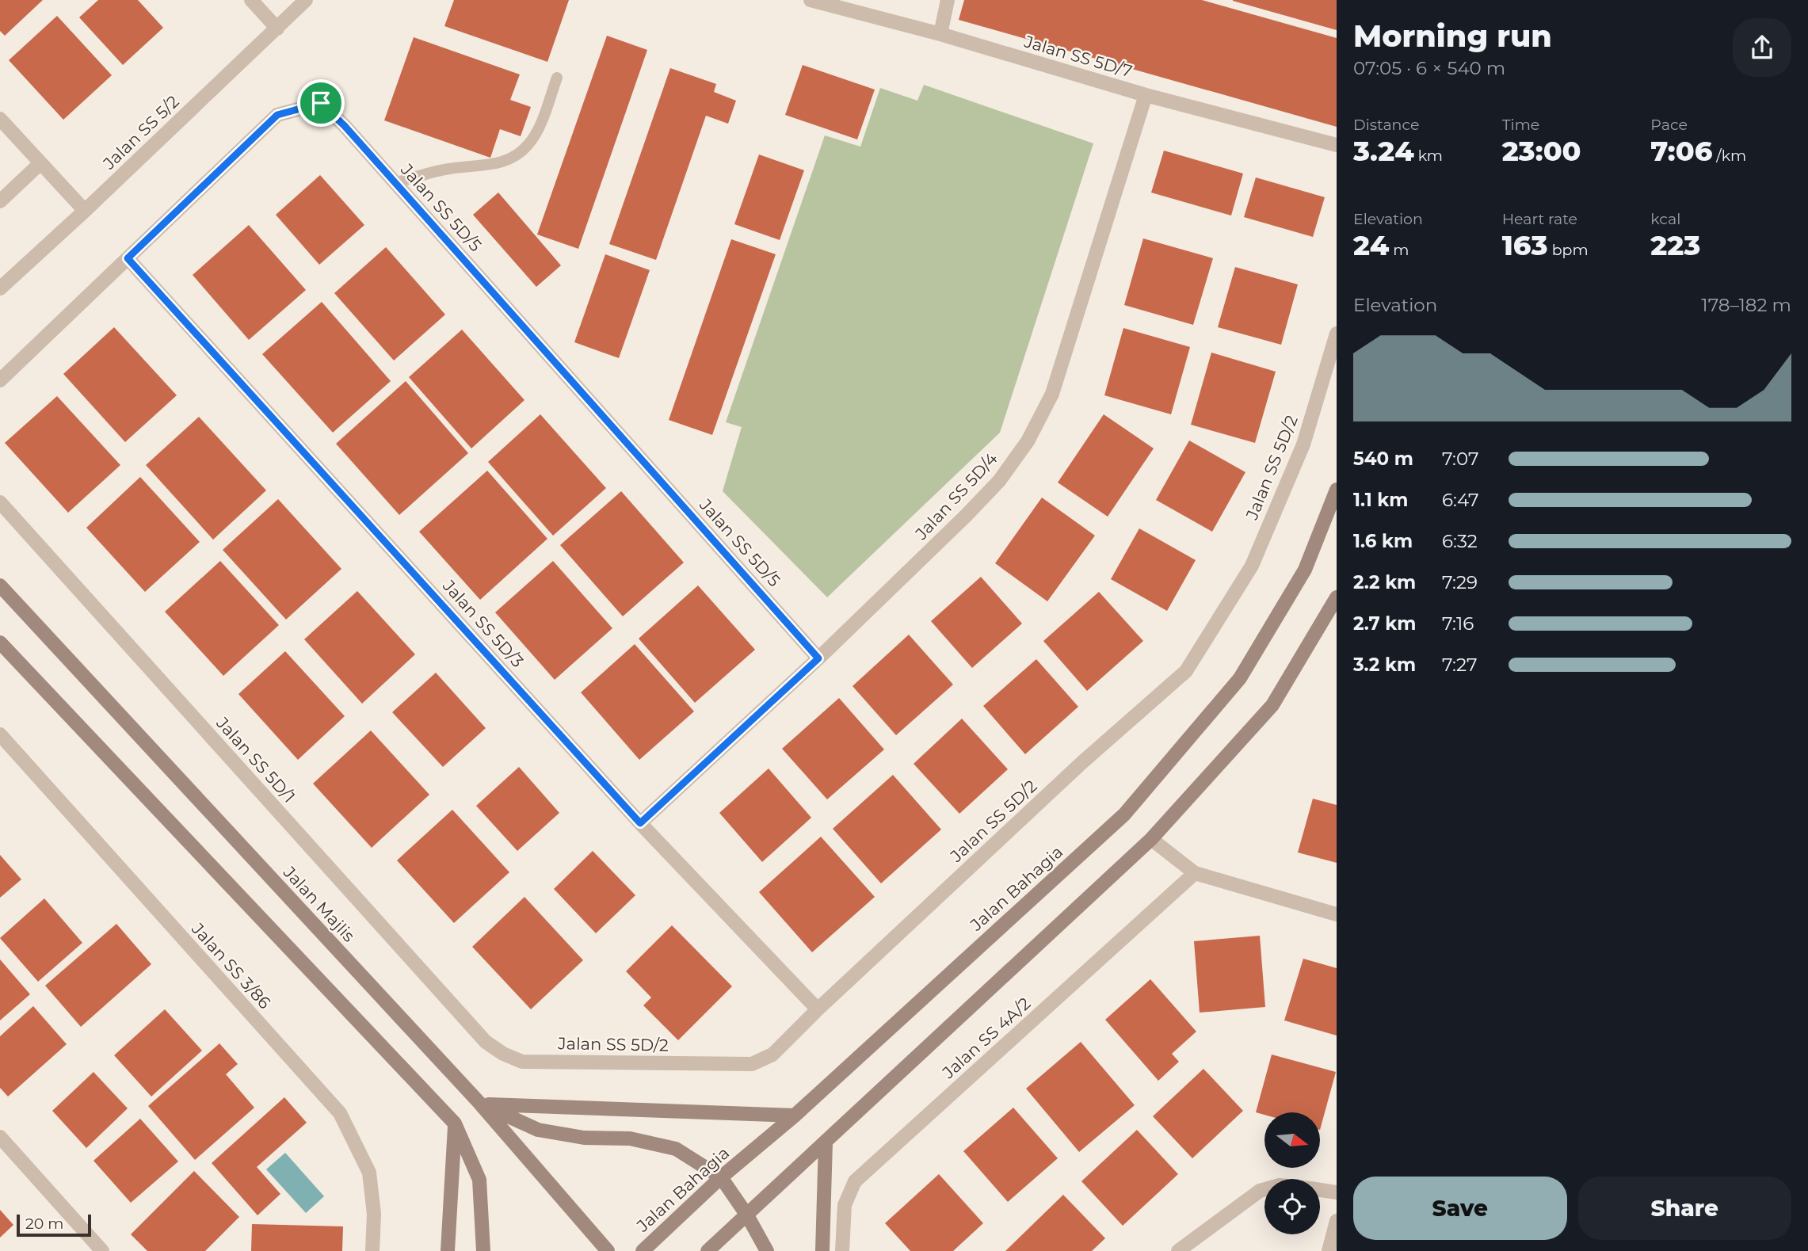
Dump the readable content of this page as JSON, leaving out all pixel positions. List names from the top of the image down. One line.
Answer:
{"streets":{"main road":["Jalan Bahagia","Jalan Majlis"],"street":["Jalan SS 5D/7","Jalan SS 5/2","Jalan SS 5D/5","Jalan SS 5D/2","Jalan SS 5D/4","Jalan SS 5D/3","Jalan SS 5D/1","Jalan SS 3/86","Jalan SS 4A/2"]},"crossings":[["Jalan SS 5D/7","Jalan SS 5D/4"],["Jalan SS 5D/5","Jalan SS 5D/4"],["Jalan SS 5D/5","Jalan SS 5D/3"],["Jalan SS 5D/2","Jalan SS 5D/3"],["Jalan SS 5D/2","Jalan SS 5D/1"],["Jalan SS 5D/4","Jalan SS 5D/3"]],"scale_bar":"20 m","north":"right","page":{"heading":["Morning run","07:05 · 6 × 540 m"],"stats":[["Distance","3.24 km"],["Time","23:00"],["Pace","7:06 /km"],["Elevation","24 m"],["Heart rate","163 bpm"],["kcal","223"]],"chart":["Elevation","178–182 m"],"list":[{"name":"540 m","note":"7:07"},{"name":"1.1 km","note":"6:47"},{"name":"1.6 km","note":"6:32"},{"name":"2.2 km","note":"7:29"},{"name":"2.7 km","note":"7:16"},{"name":"3.2 km","note":"7:27"}],"buttons":["Save","Share"],"scale":"20 m"}}
